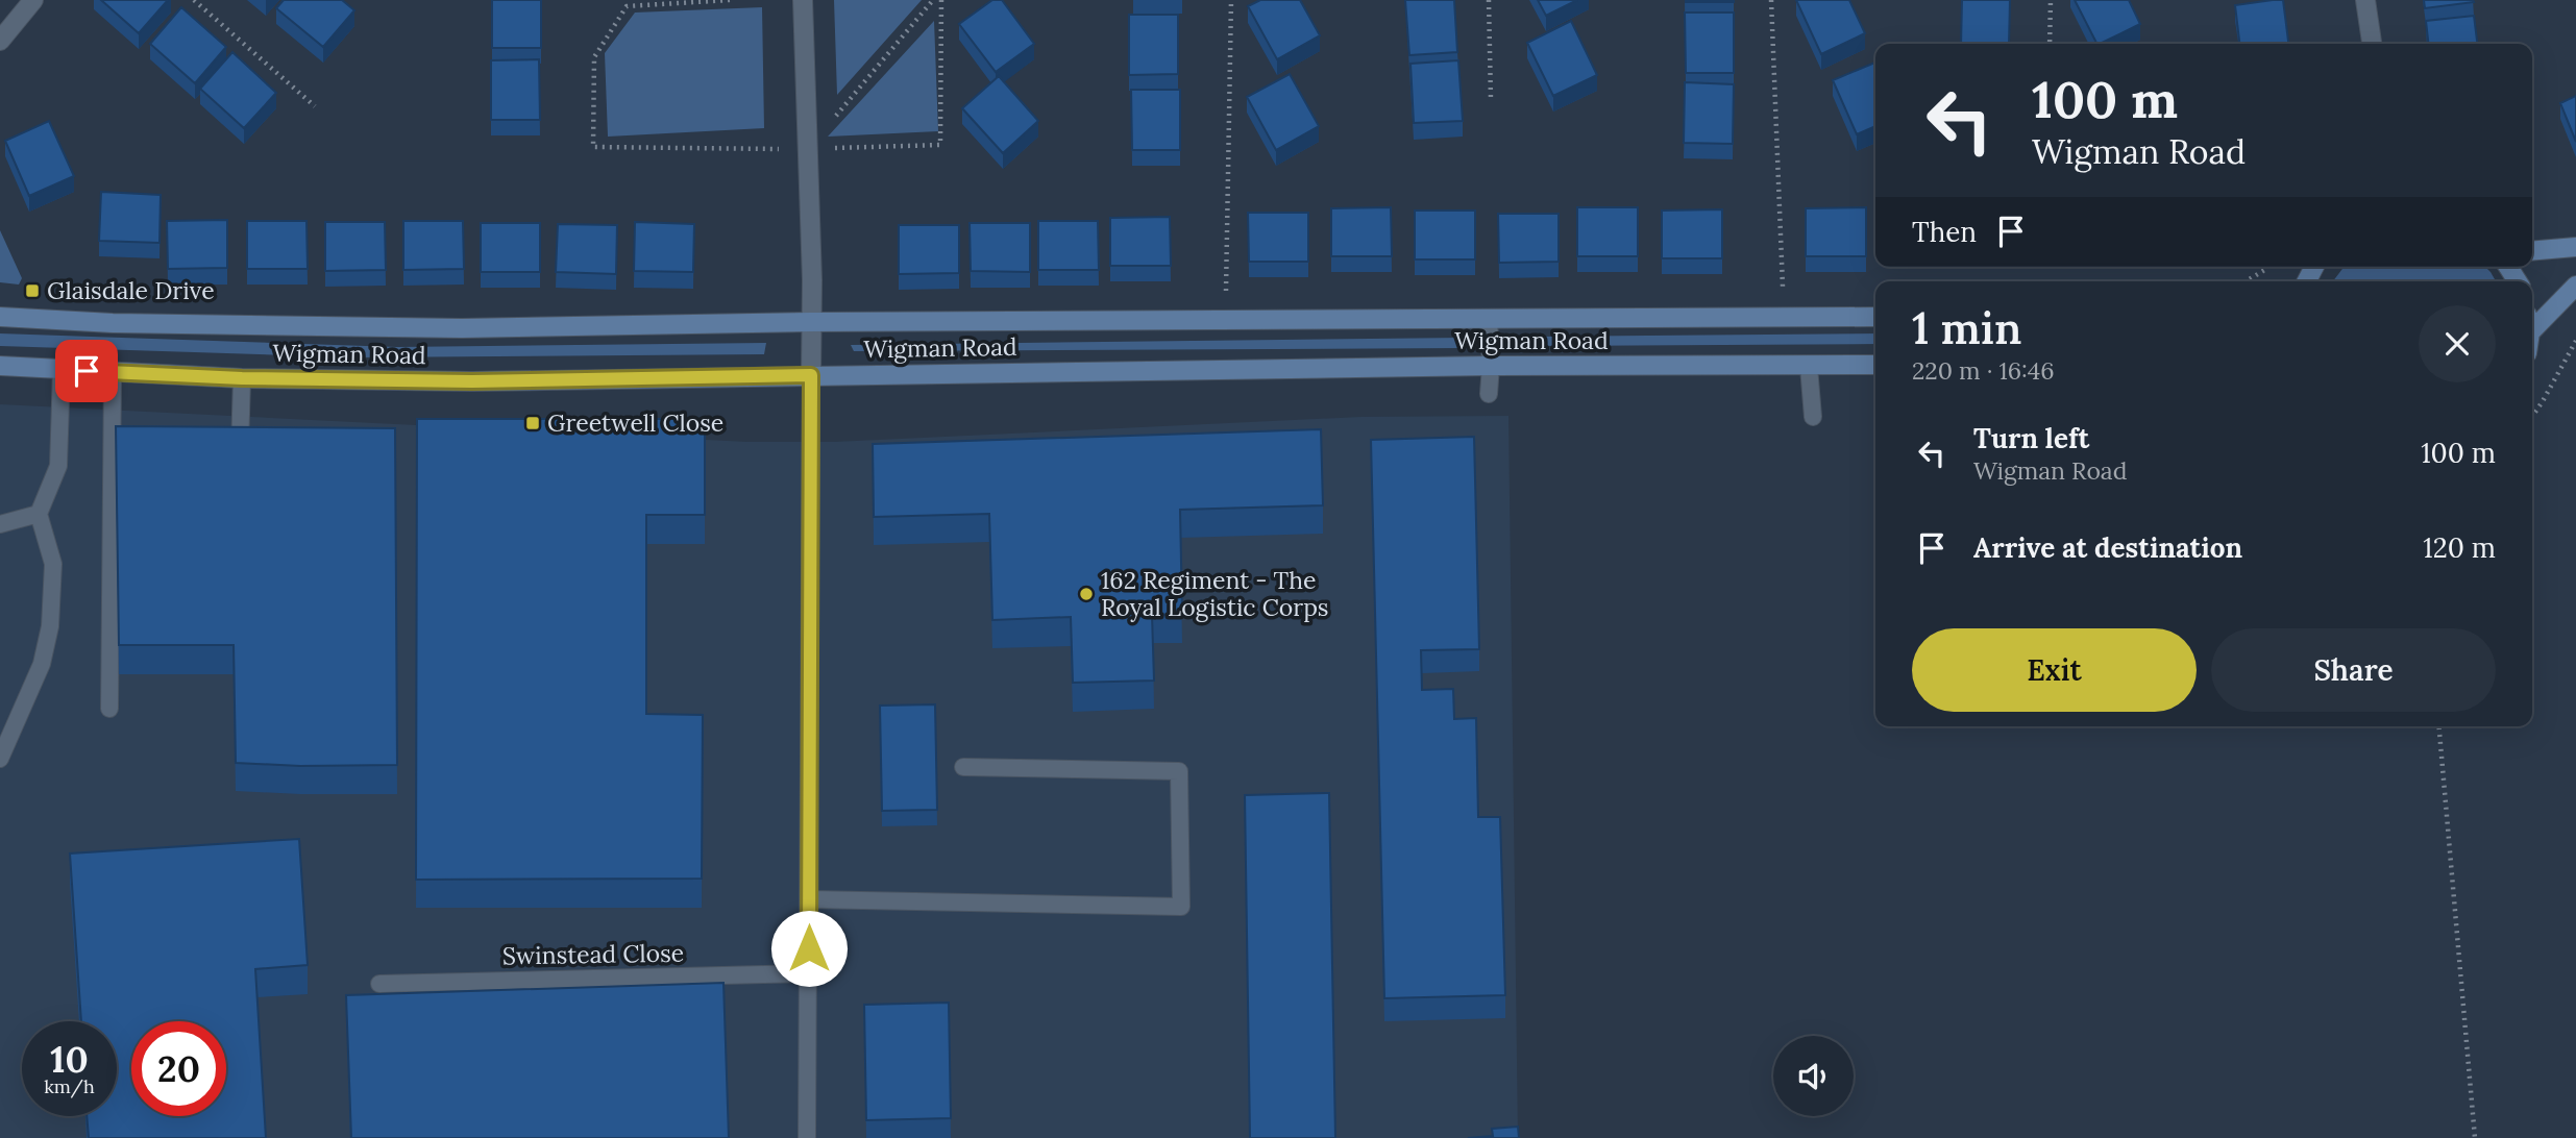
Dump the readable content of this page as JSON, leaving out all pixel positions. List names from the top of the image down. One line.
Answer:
{"streets":{"street":["Wigman Road"],"lane":["Swinstead Close"]},"places":{"transit":["Glaisdale Drive","Greetwell Close"],"other":["162 Regiment - The Royal Logistic Corps"]},"page":{"turn":["100 m","Wigman Road"],"then":"Then","heading":["1 min","220 m · 16:46"],"list":[{"name":"Turn left","note":"Wigman Road","value":"100 m"},{"name":"Arrive at destination","value":"120 m"}],"buttons":["Exit","Share"],"speed":"10 km/h","limit":"20"}}
